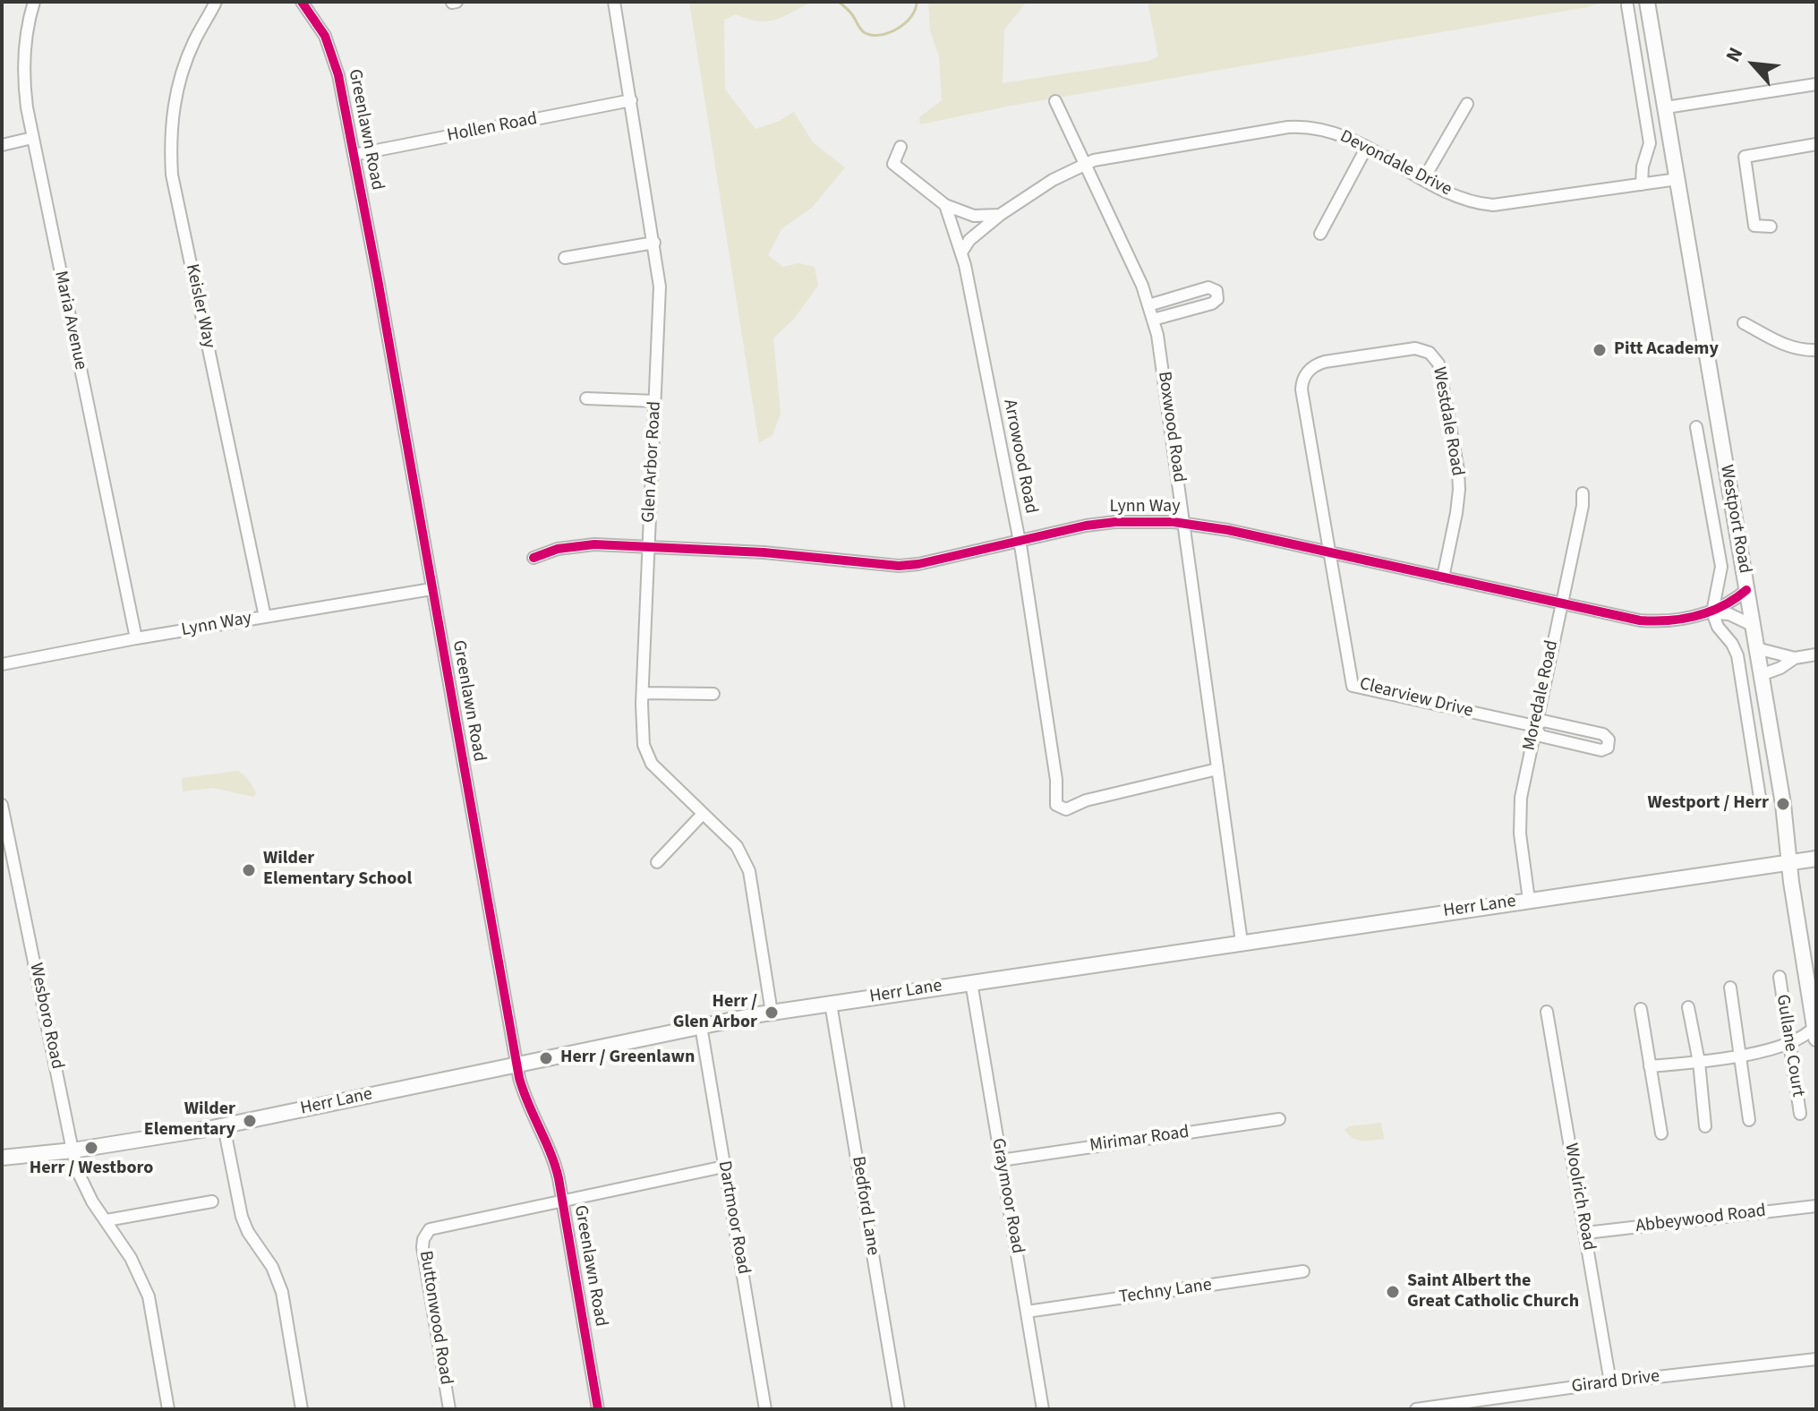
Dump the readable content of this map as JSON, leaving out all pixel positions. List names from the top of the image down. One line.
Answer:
{"streets":{"main road":["Westport Road","Herr Lane"],"street":["Hollen Road","Greenlawn Road","Devondale Drive","Keisler Way","Maria Avenue","Westdale Road","Boxwood Road","Arrowood Road","Glen Arbor Road","Lynn Way","Moredale Road","Clearview Drive","Wesboro Road","Gullane Court","Mirimar Road","Graymoor Road","Woolrich Road","Bedford Lane","Dartmoor Road","Abbeywood Road","Techny Lane","Buttonwood Road","Girard Drive"]},"crossings":[["Hollen Road","Greenlawn Road"],["Hollen Road","Glen Arbor Road"],["Greenlawn Road","Lynn Way"],["Greenlawn Road","Herr Lane"],["Greenlawn Road","Buttonwood Road"],["Devondale Drive","Boxwood Road"],["Devondale Drive","Arrowood Road"],["Devondale Drive","Westport Road"],["Keisler Way","Lynn Way"],["Maria Avenue","Lynn Way"],["Westdale Road","Lynn Way"],["Westdale Road","Clearview Drive"],["Boxwood Road","Arrowood Road"],["Boxwood Road","Lynn Way"],["Boxwood Road","Herr Lane"],["Arrowood Road","Lynn Way"],["Glen Arbor Road","Lynn Way"],["Glen Arbor Road","Herr Lane"],["Lynn Way","Westport Road"],["Lynn Way","Moredale Road"],["Lynn Way","Clearview Drive"],["Westport Road","Herr Lane"],["Moredale Road","Clearview Drive"],["Moredale Road","Herr Lane"],["Herr Lane","Wesboro Road"],["Herr Lane","Graymoor Road"],["Herr Lane","Bedford Lane"],["Herr Lane","Dartmoor Road"],["Mirimar Road","Graymoor Road"],["Graymoor Road","Techny Lane"],["Woolrich Road","Abbeywood Road"],["Woolrich Road","Girard Drive"],["Dartmoor Road","Buttonwood Road"]],"places":["Pitt Academy","Westport / Herr","Wilder Elementary School","Herr / Glen Arbor","Herr / Greenlawn","Wilder Elementary","Herr / Westboro","Saint Albert the Great Catholic Church"],"north":"top left"}
